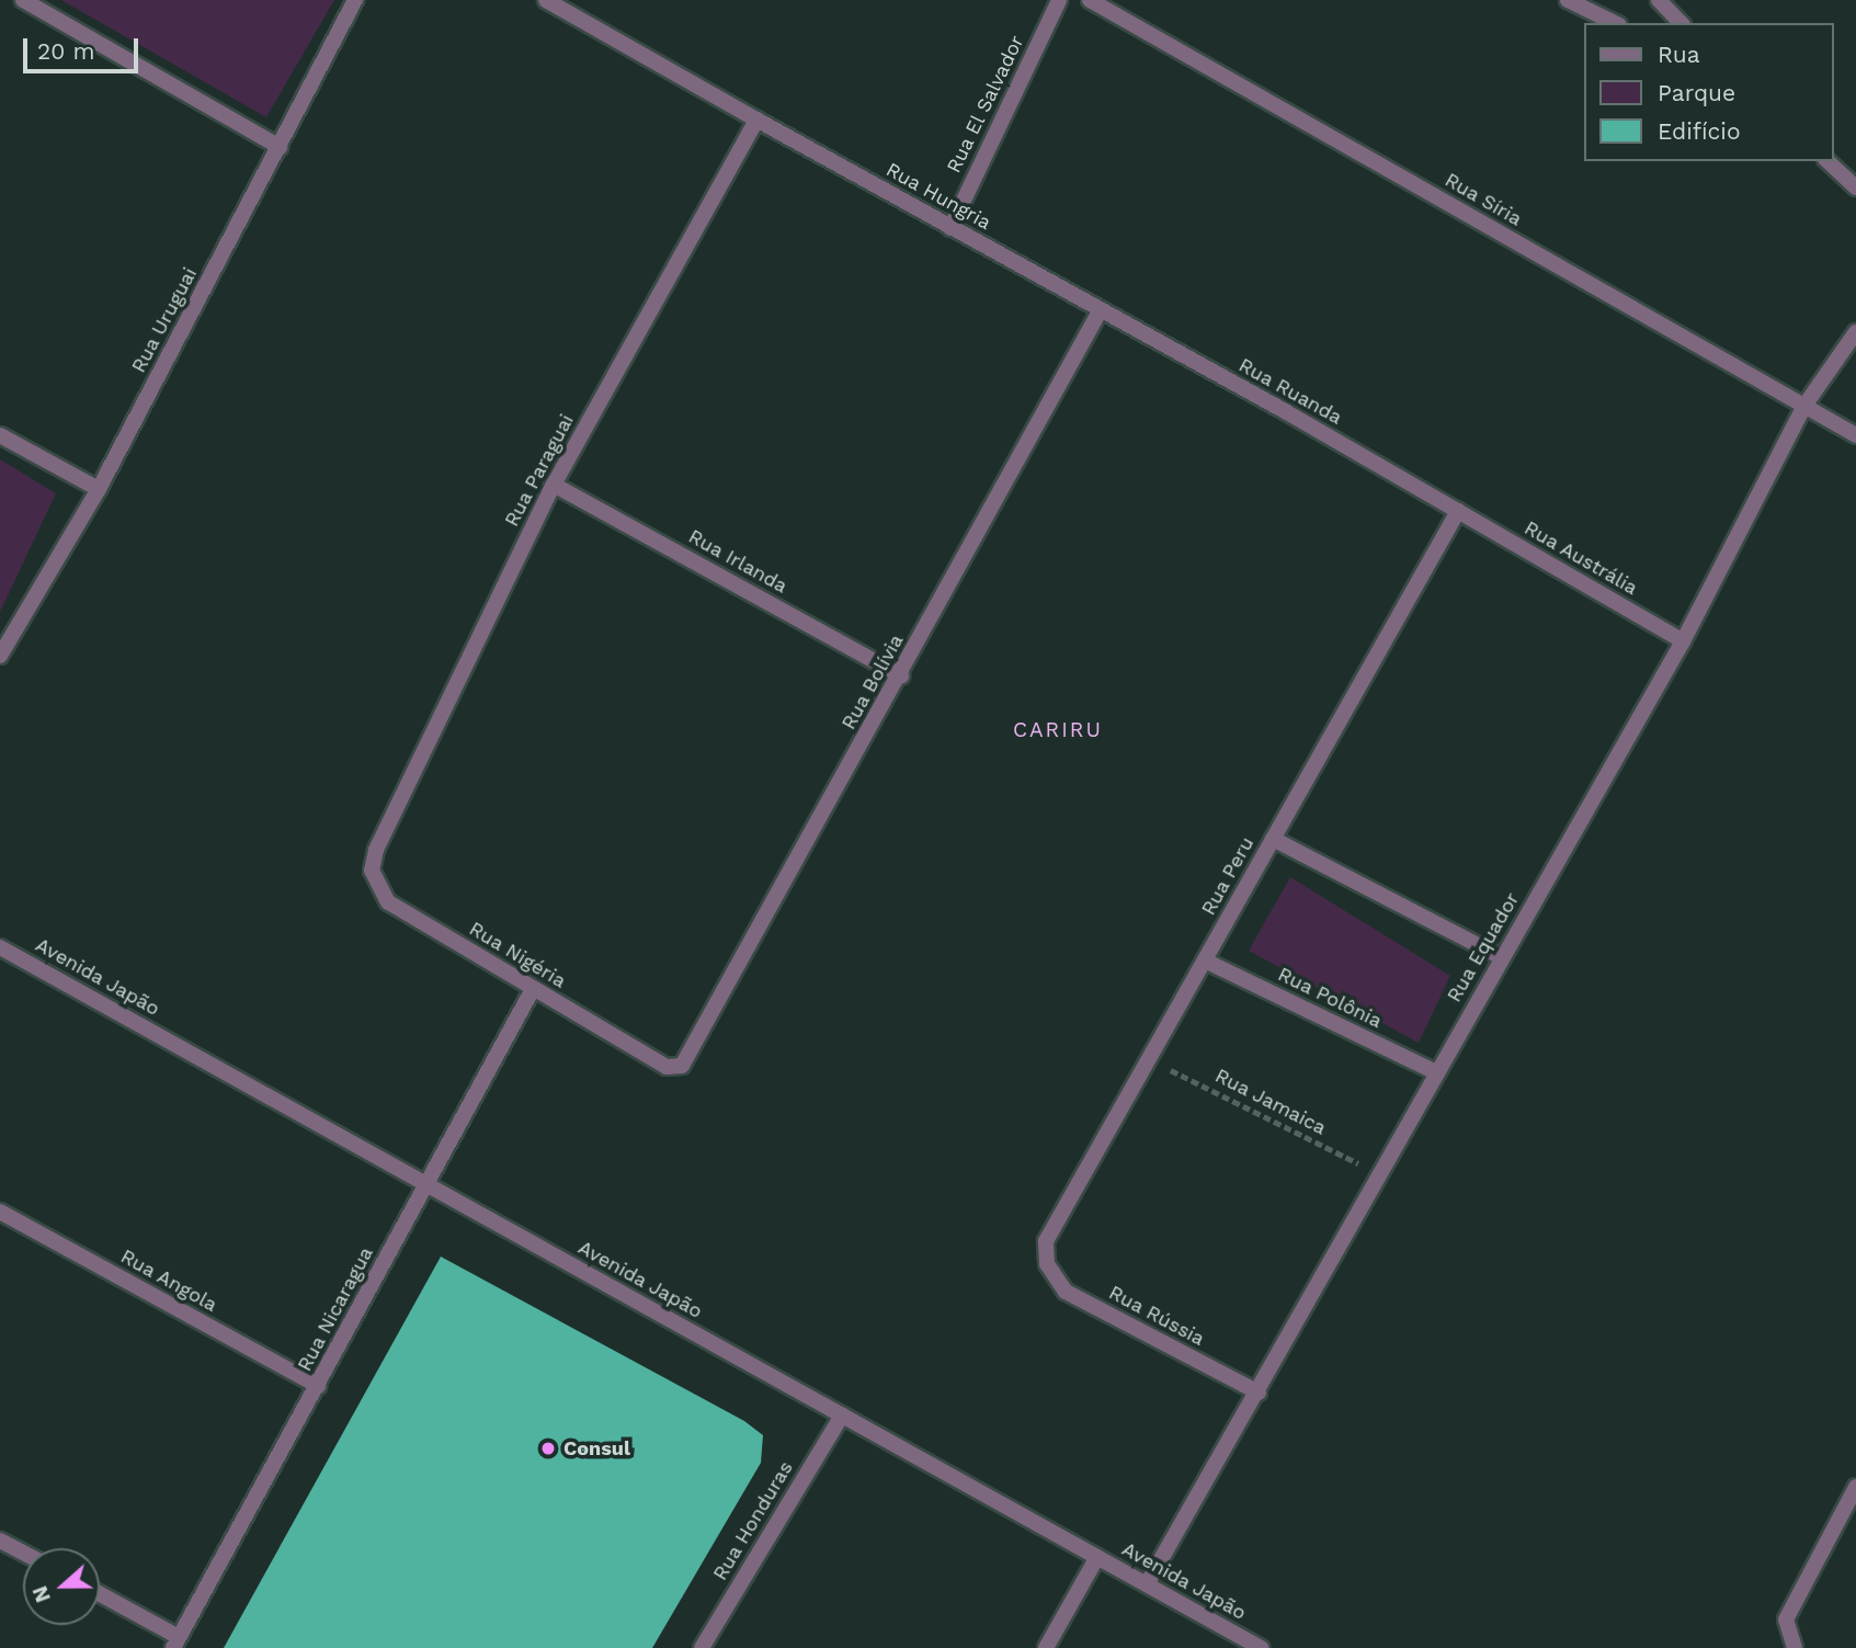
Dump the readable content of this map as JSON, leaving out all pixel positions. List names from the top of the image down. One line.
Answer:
{"streets":{"street":["Rua El Salvador","Rua Hungria","Rua Síria","Rua Uruguai","Rua Ruanda","Rua Paraguai","Rua Austrália","Rua Irlanda","Rua Bolívia","Rua Peru","Rua Equador","Rua Nigéria","Avenida Japão","Rua Polônia","Rua Angola","Rua Nicaragua","Rua Rússia","Rua Honduras"],"path":["Rua Jamaica"]},"crossings":[["Rua El Salvador","Rua Hungria"],["Rua Hungria","Rua Ruanda"],["Rua Hungria","Rua Paraguai"],["Rua Hungria","Rua Bolívia"],["Rua Síria","Rua Equador"],["Rua Ruanda","Rua Austrália"],["Rua Ruanda","Rua Bolívia"],["Rua Ruanda","Rua Peru"],["Rua Paraguai","Rua Irlanda"],["Rua Paraguai","Rua Nigéria"],["Rua Austrália","Rua Peru"],["Rua Austrália","Rua Equador"],["Rua Irlanda","Rua Bolívia"],["Rua Bolívia","Rua Nigéria"],["Rua Peru","Rua Polônia"],["Rua Peru","Rua Jamaica"],["Rua Peru","Rua Rússia"],["Rua Equador","Avenida Japão"],["Rua Equador","Rua Polônia"],["Rua Equador","Rua Jamaica"],["Rua Equador","Rua Rússia"],["Rua Nigéria","Rua Nicaragua"],["Avenida Japão","Rua Nicaragua"],["Avenida Japão","Rua Honduras"],["Rua Angola","Rua Nicaragua"]],"districts":["CARIRU"],"places":["Consul"],"legend":["Rua","Parque","Edifício"],"scale_bar":"20 m","north":"left"}
